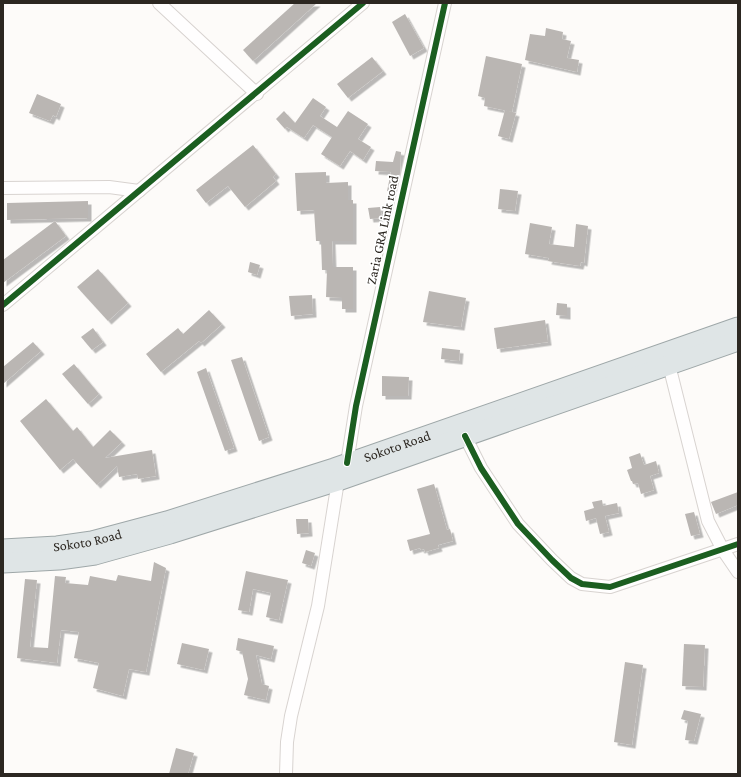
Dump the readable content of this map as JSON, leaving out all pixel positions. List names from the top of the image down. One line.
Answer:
{"streets":{"main road":["Sokoto Road"],"street":["Zaria GRA Link road"]},"crossings":[["Zaria GRA Link road","Sokoto Road"]]}
